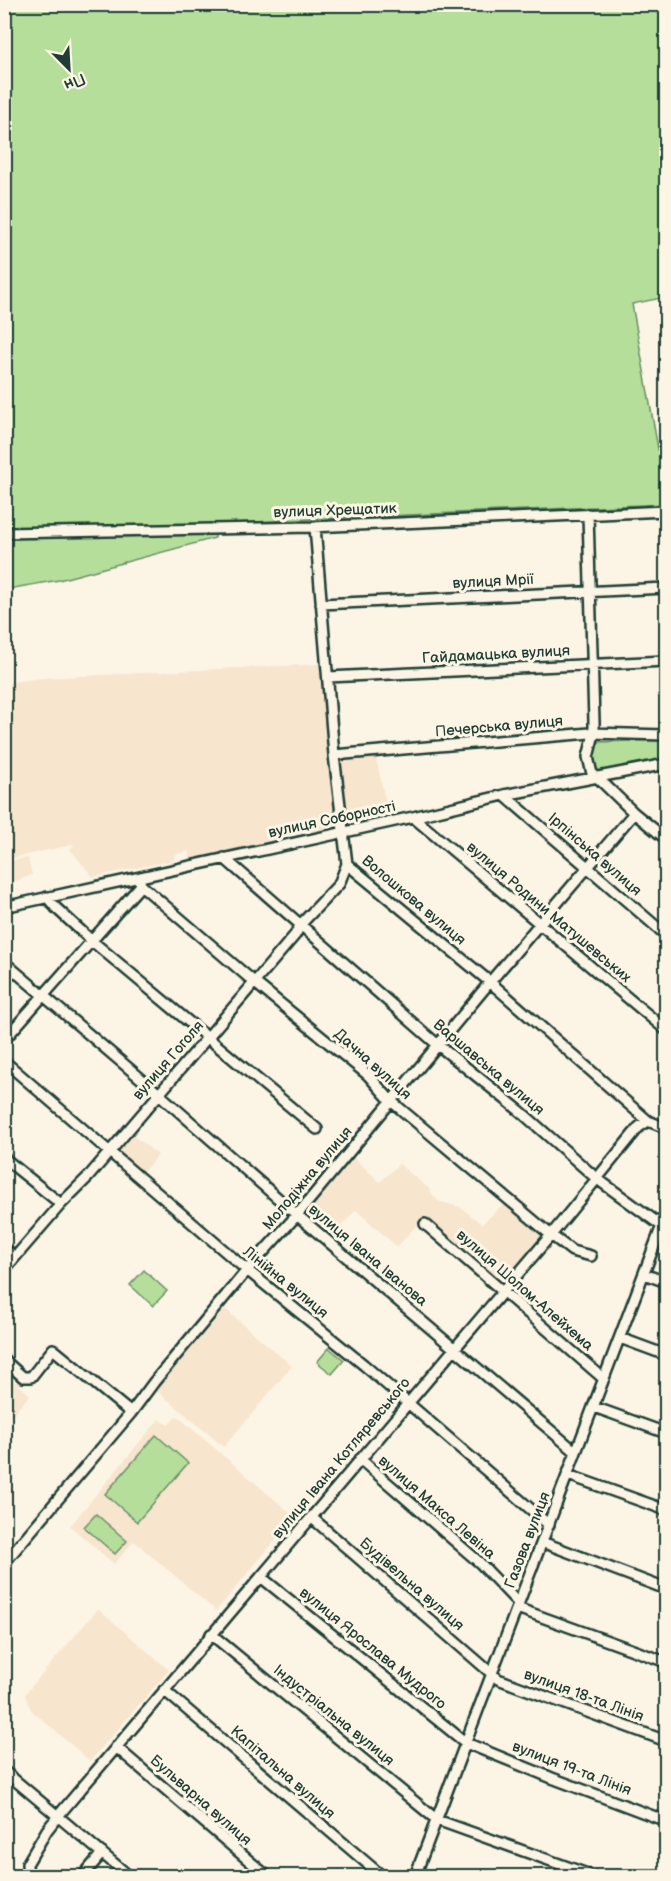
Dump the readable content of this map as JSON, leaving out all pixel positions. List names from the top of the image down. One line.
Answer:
{"streets":{"street":["вулиця Хрещатик","вулиця Мрії","Гайдамацька вулиця","Печерська вулиця","вулиця Соборності","Ірпінська вулиця","Волошкова вулиця","вулиця Родини Матушевських","вулиця Гоголя","Дачна вулиця","Варшавська вулиця","Молодіжна вулиця","вулиця Івана Іванова","Лінійна вулиця","вулиця Шолом-Алейхема","вулиця Івана Котляревського","вулиця Макса Левіна","Газова вулиця","Будівельна вулиця","вулиця Ярослава Мудрого","вулиця 18-та Лінія","Індустріальна вулиця","вулиця 19-та Лінія","Капітальна вулиця","Бульварна вулиця"]},"crossings":[["вулиця Хрещатик","Волошкова вулиця"],["вулиця Мрії","Волошкова вулиця"],["Гайдамацька вулиця","Волошкова вулиця"],["Печерська вулиця","Волошкова вулиця"],["вулиця Соборності","Ірпінська вулиця"],["вулиця Соборності","Волошкова вулиця"],["вулиця Соборності","вулиця Родини Матушевських"],["вулиця Соборності","Дачна вулиця"],["вулиця Соборності","Варшавська вулиця"],["Ірпінська вулиця","Молодіжна вулиця"],["Волошкова вулиця","вулиця Гоголя"],["Волошкова вулиця","Молодіжна вулиця"],["Волошкова вулиця","вулиця Івана Котляревського"],["вулиця Родини Матушевських","Молодіжна вулиця"],["вулиця Гоголя","Дачна вулиця"],["вулиця Гоголя","Варшавська вулиця"],["вулиця Гоголя","вулиця Івана Іванова"],["вулиця Гоголя","Лінійна вулиця"],["Дачна вулиця","Молодіжна вулиця"],["Дачна вулиця","вулиця Івана Котляревського"],["Варшавська вулиця","Молодіжна вулиця"],["Варшавська вулиця","вулиця Івана Котляревського"],["Варшавська вулиця","Газова вулиця"],["Молодіжна вулиця","вулиця Івана Іванова"],["Молодіжна вулиця","Лінійна вулиця"],["вулиця Івана Іванова","вулиця Івана Котляревського"],["вулиця Івана Іванова","Газова вулиця"],["Лінійна вулиця","вулиця Івана Котляревського"],["Лінійна вулиця","Газова вулиця"],["вулиця Шолом-Алейхема","вулиця Івана Котляревського"],["вулиця Шолом-Алейхема","Газова вулиця"],["вулиця Івана Котляревського","вулиця Макса Левіна"],["вулиця Івана Котляревського","Будівельна вулиця"],["вулиця Івана Котляревського","вулиця Ярослава Мудрого"],["вулиця Івана Котляревського","Індустріальна вулиця"],["вулиця Івана Котляревського","Капітальна вулиця"],["вулиця Івана Котляревського","Бульварна вулиця"],["вулиця Макса Левіна","Газова вулиця"],["Газова вулиця","Будівельна вулиця"],["Газова вулиця","вулиця Ярослава Мудрого"],["Газова вулиця","вулиця 18-та Лінія"],["Газова вулиця","Індустріальна вулиця"],["Газова вулиця","вулиця 19-та Лінія"],["Будівельна вулиця","вулиця 18-та Лінія"],["вулиця Ярослава Мудрого","вулиця 19-та Лінія"]],"north":"bottom right"}
